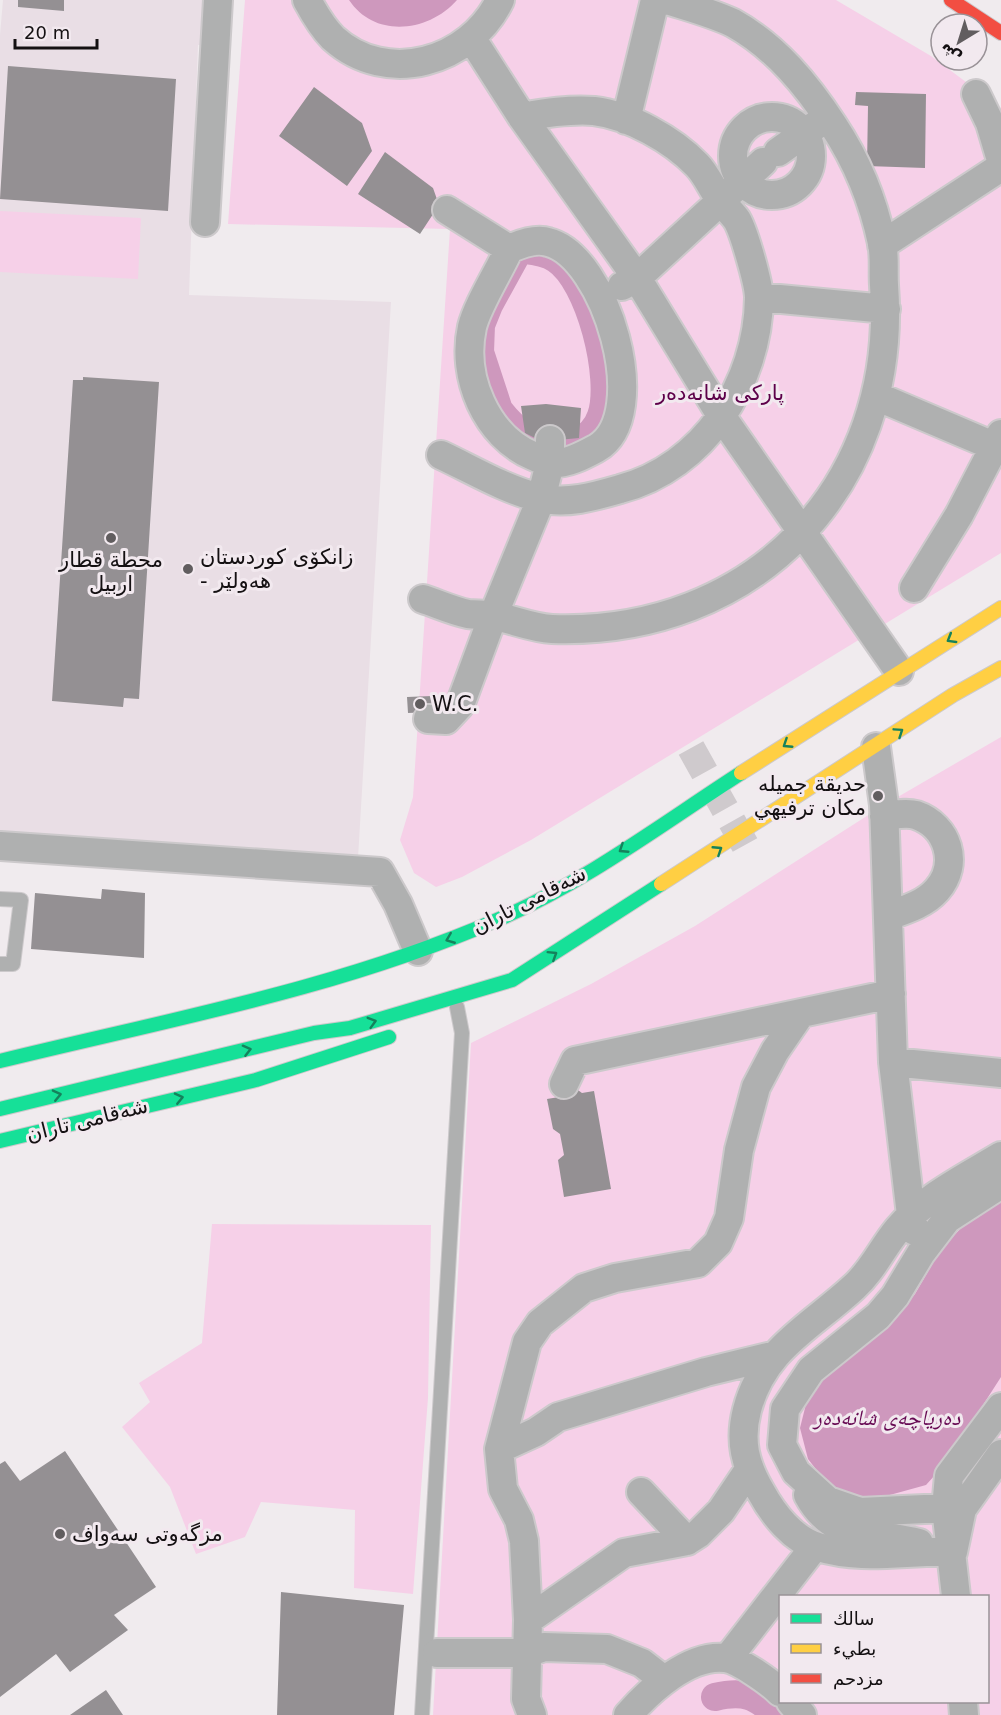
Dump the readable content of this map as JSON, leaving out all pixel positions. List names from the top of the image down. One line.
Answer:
{"streets":{"main road":["شەقامی تاران"]},"water":["دەریاچەی شانەدەر"],"parks":["پارکی شانەدەر"],"places":["محطة قطار اربيل","زانکۆی کوردستان - هەولێر","W.C.","حديقة جميله مكان ترفيهي","مزگەوتی سەواف"],"legend":["سالك","بطيء","مزدحم"],"scale_bar":"20 m","north":"bottom left"}
